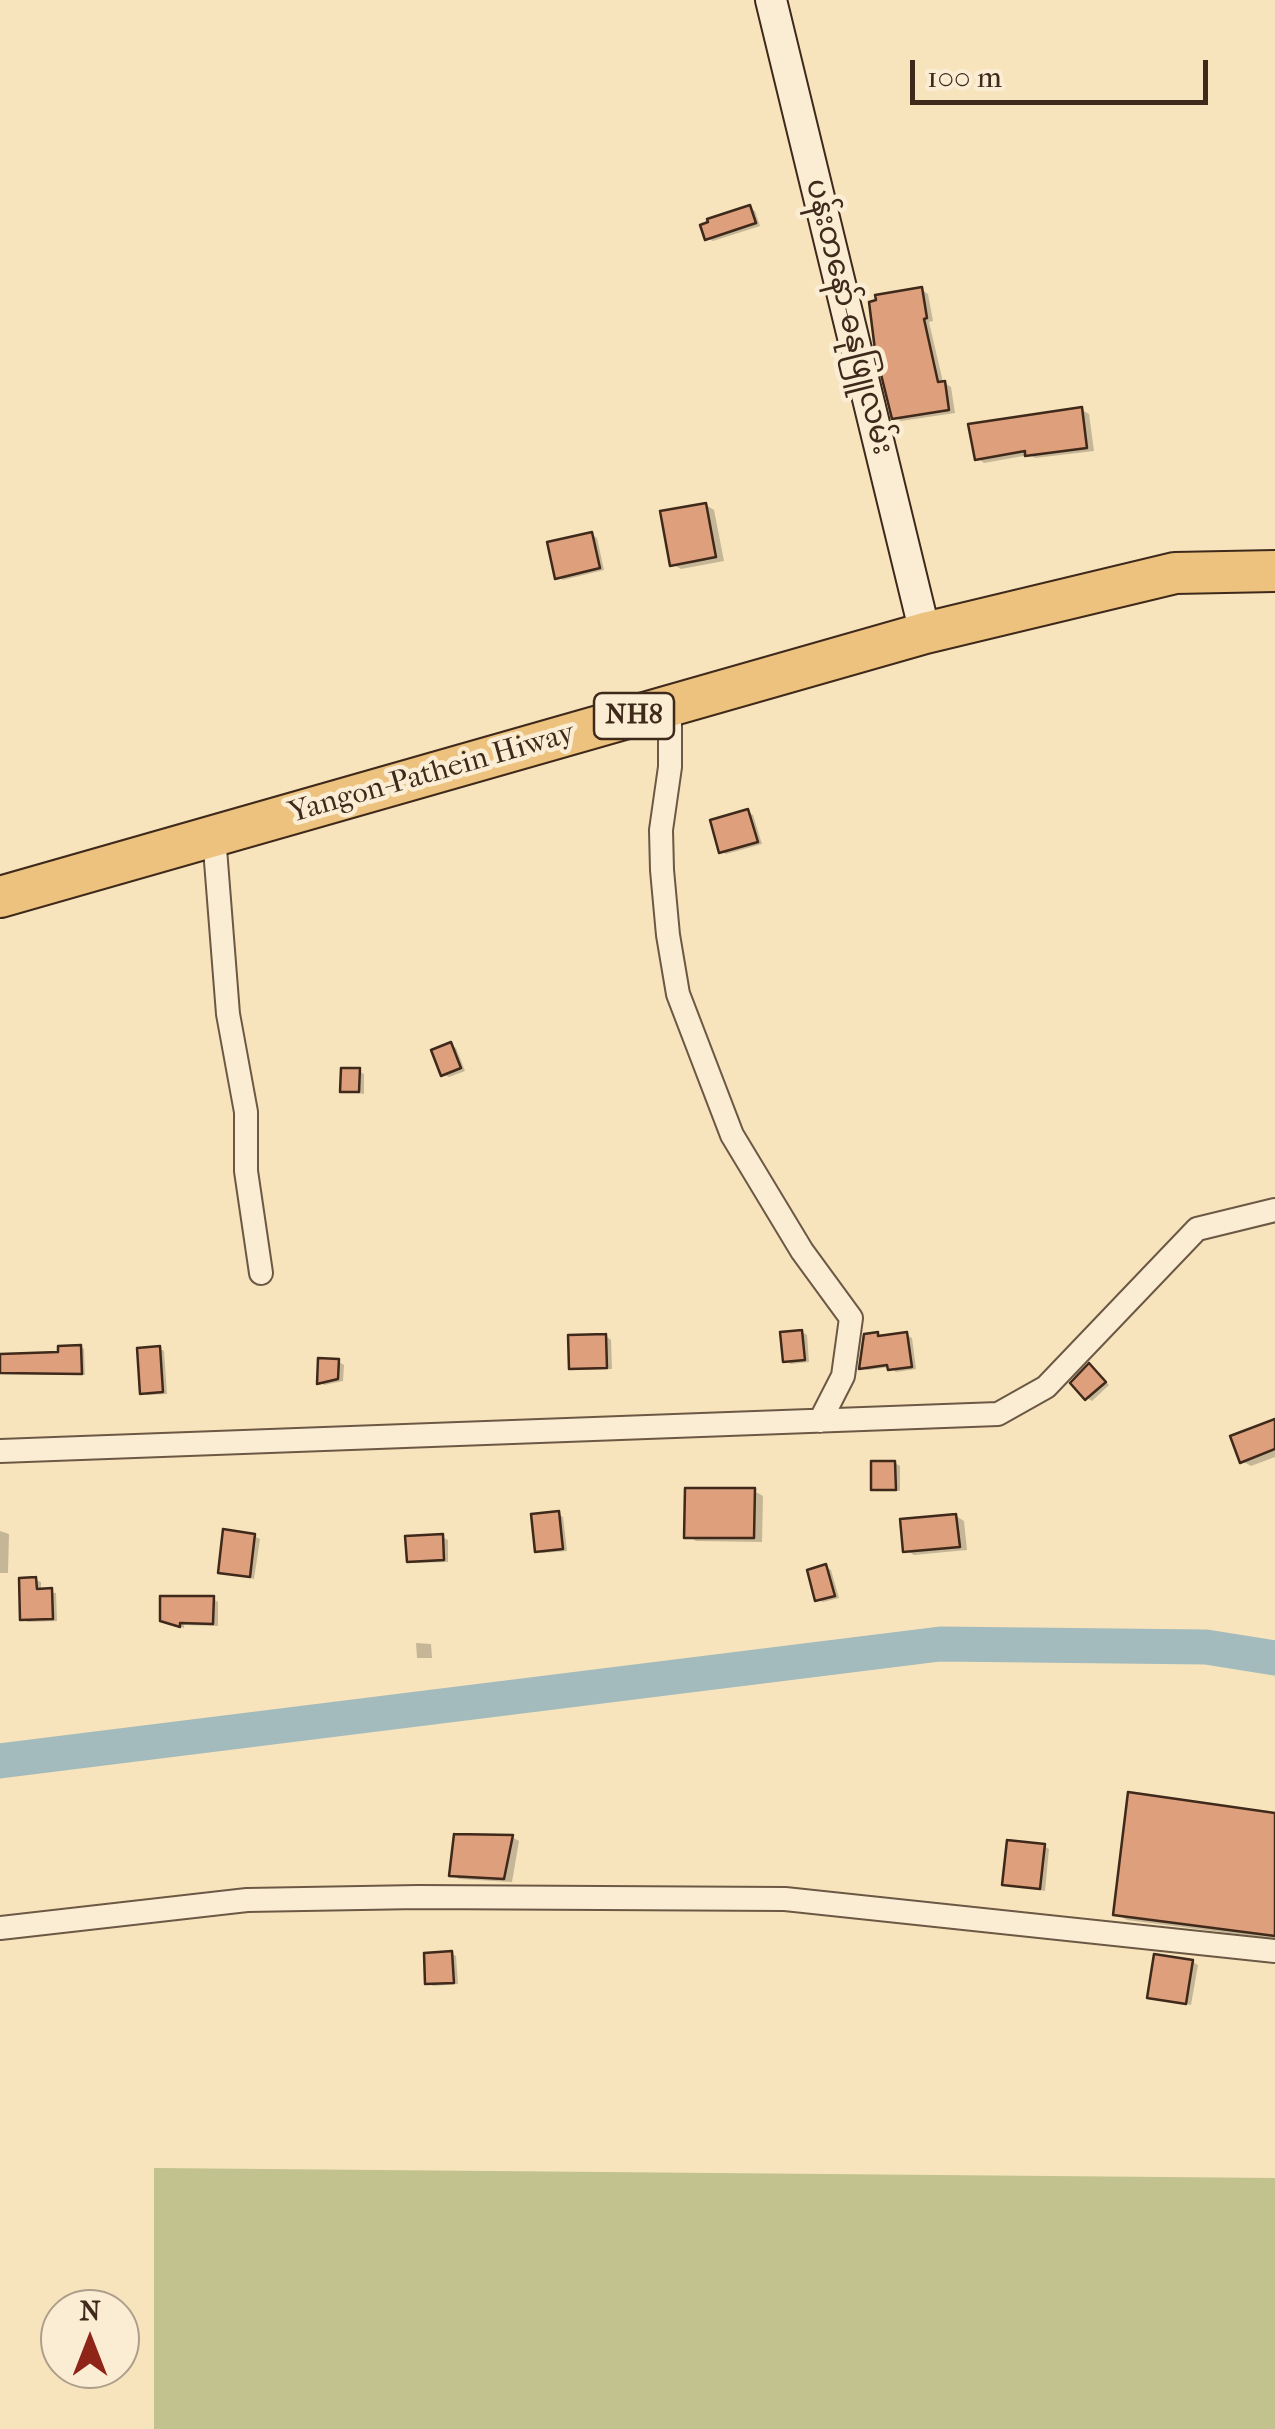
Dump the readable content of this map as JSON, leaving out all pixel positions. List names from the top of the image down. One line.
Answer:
{"streets":{"highway":["NH8","Yangon-Pathein Hiway"],"street":["ပန်းတနော်-ဓနုဖြူလမ်း"]},"crossings":[["ပန်းတနော်-ဓနုဖြူလမ်း","Yangon-Pathein Hiway"]],"scale_bar":"100 m","north":"top"}
